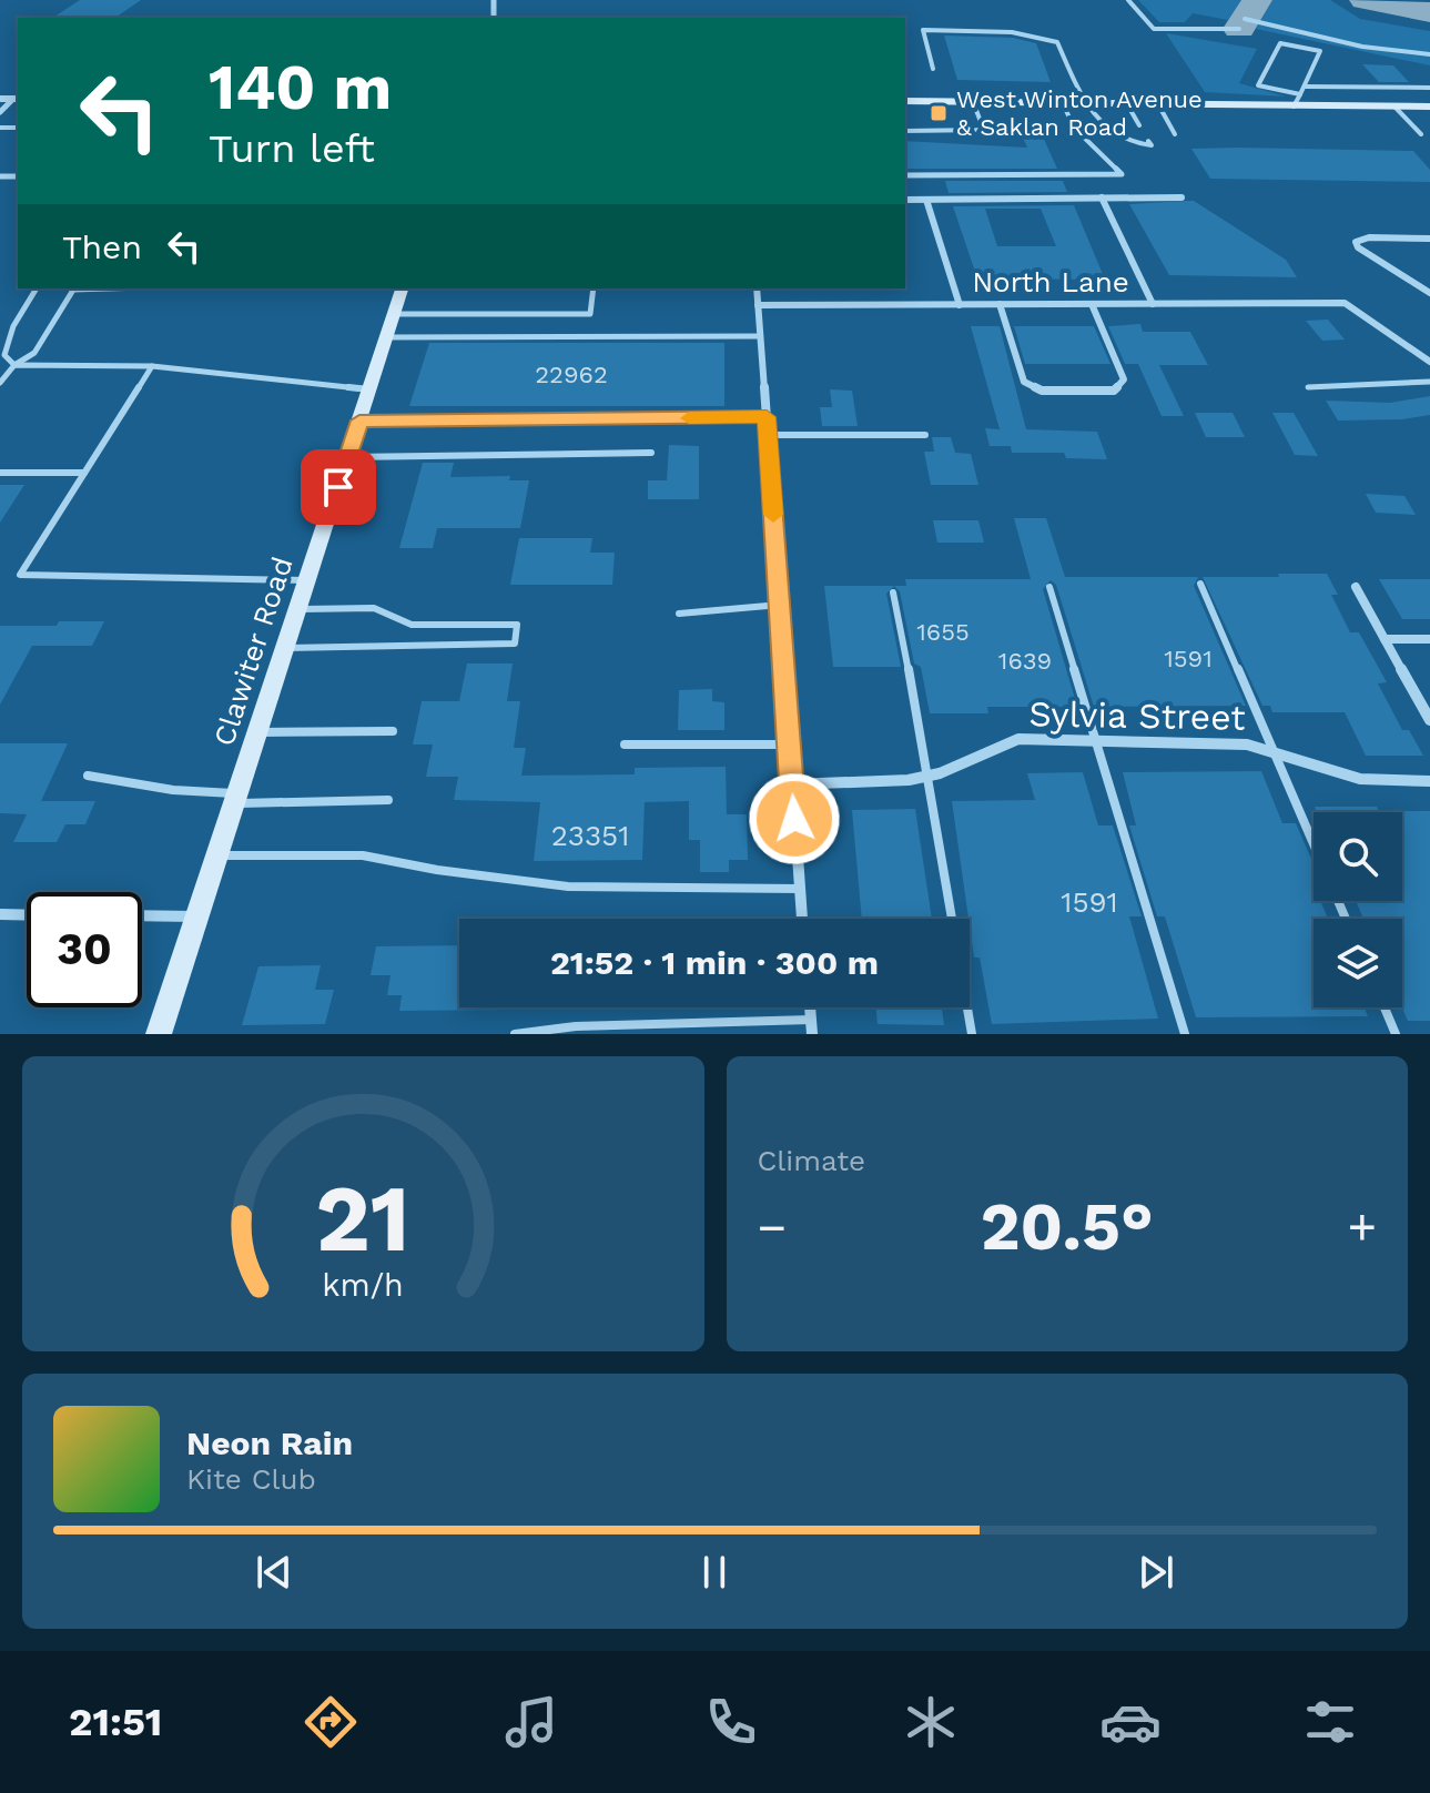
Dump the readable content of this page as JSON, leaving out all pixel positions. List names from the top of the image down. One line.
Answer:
{"streets":{"main road":["Clawiter Road"],"street":["North Lane","Sylvia Street"]},"places":{"transit":["West Winton Avenue & Saklan Road"]},"house_numbers":["22962","1655","1591","1639","23351","1591"],"page":{"turn":["140 m","Turn left"],"then":"Then","limit":"30","trip":"21:52 · 1 min · 300 m","tile":"Climate","heat":["−","20.5°","+"],"song":["Neon Rain","Kite Club"],"tabs":"21:51","gauge":["21","km/h"]}}
